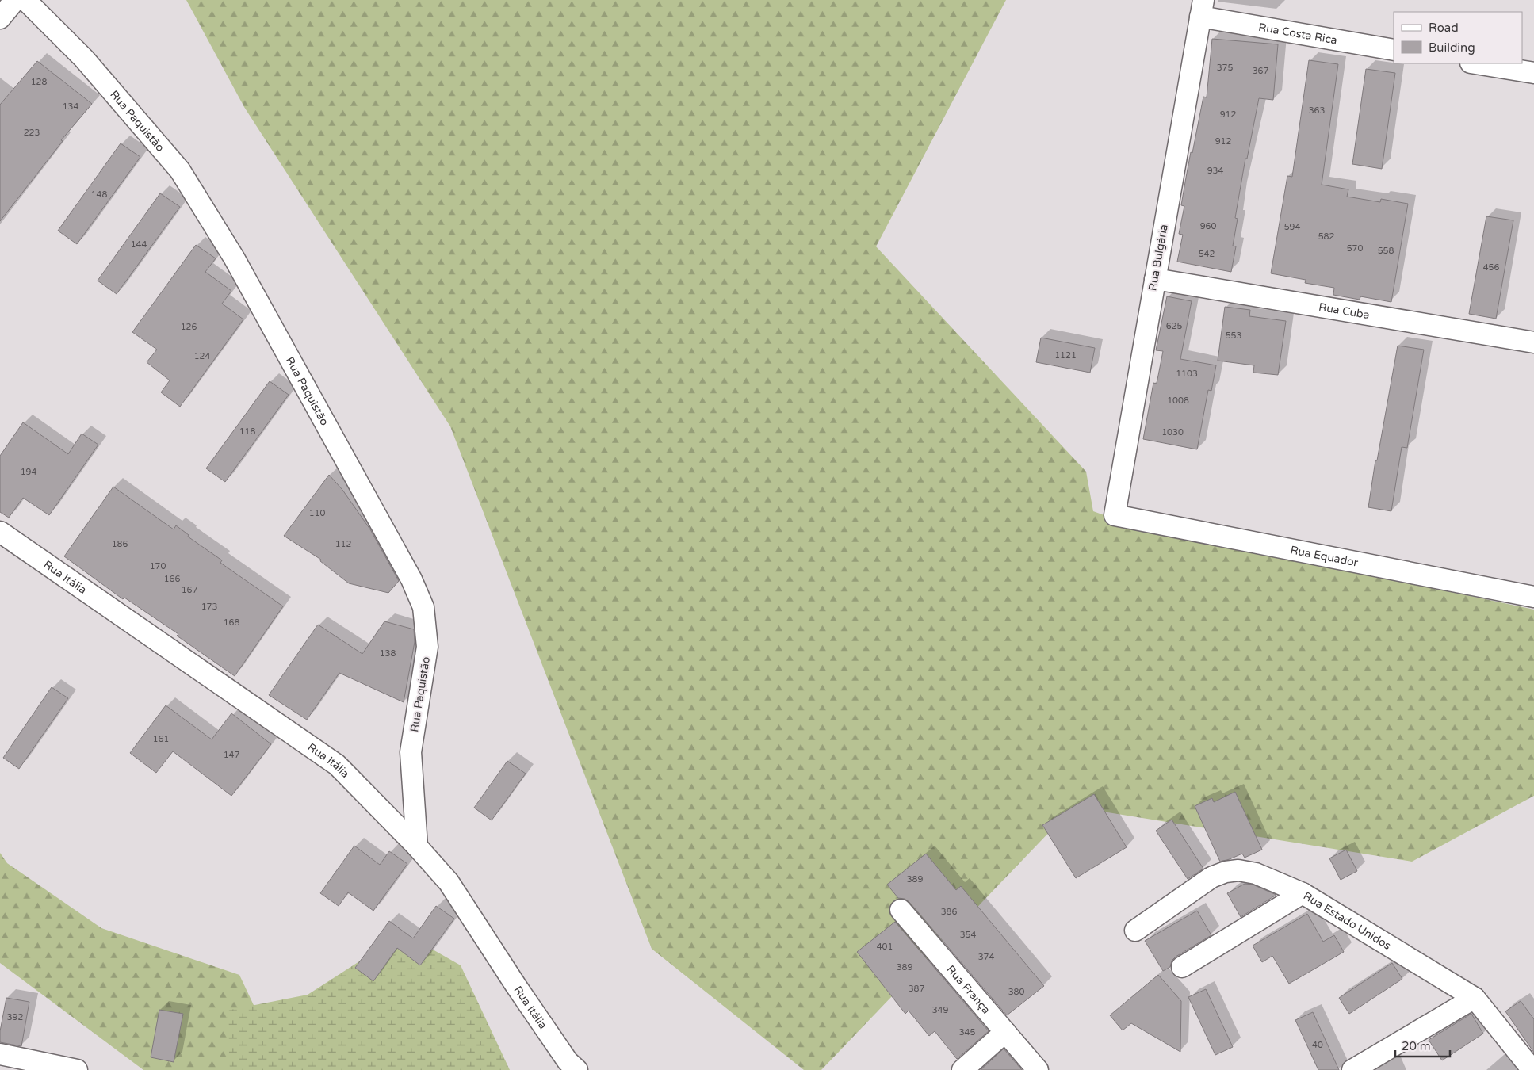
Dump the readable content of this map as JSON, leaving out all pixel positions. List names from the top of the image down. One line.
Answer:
{"streets":{"street":["Rua Costa Rica","Rua Paquistão","Rua Bulgária","Rua Cuba","Rua Equador","Rua Itália","Rua Estado Unidos","Rua França"]},"crossings":[["Rua Costa Rica","Rua Bulgária"],["Rua Paquistão","Rua Itália"],["Rua Bulgária","Rua Cuba"],["Rua Bulgária","Rua Equador"]],"house_numbers":["375","367","128","134","363","912","223","912","934","148","960","594","582","144","570","558","542","456","625","126","553","1121","124","1103","1008","118","1030","194","110","186","112","170","166","167","173","168","138","161","147","389","386","354","401","374","389","387","380","349","392","345","40"],"legend":["Road","Building"],"scale_bar":"20 m"}
